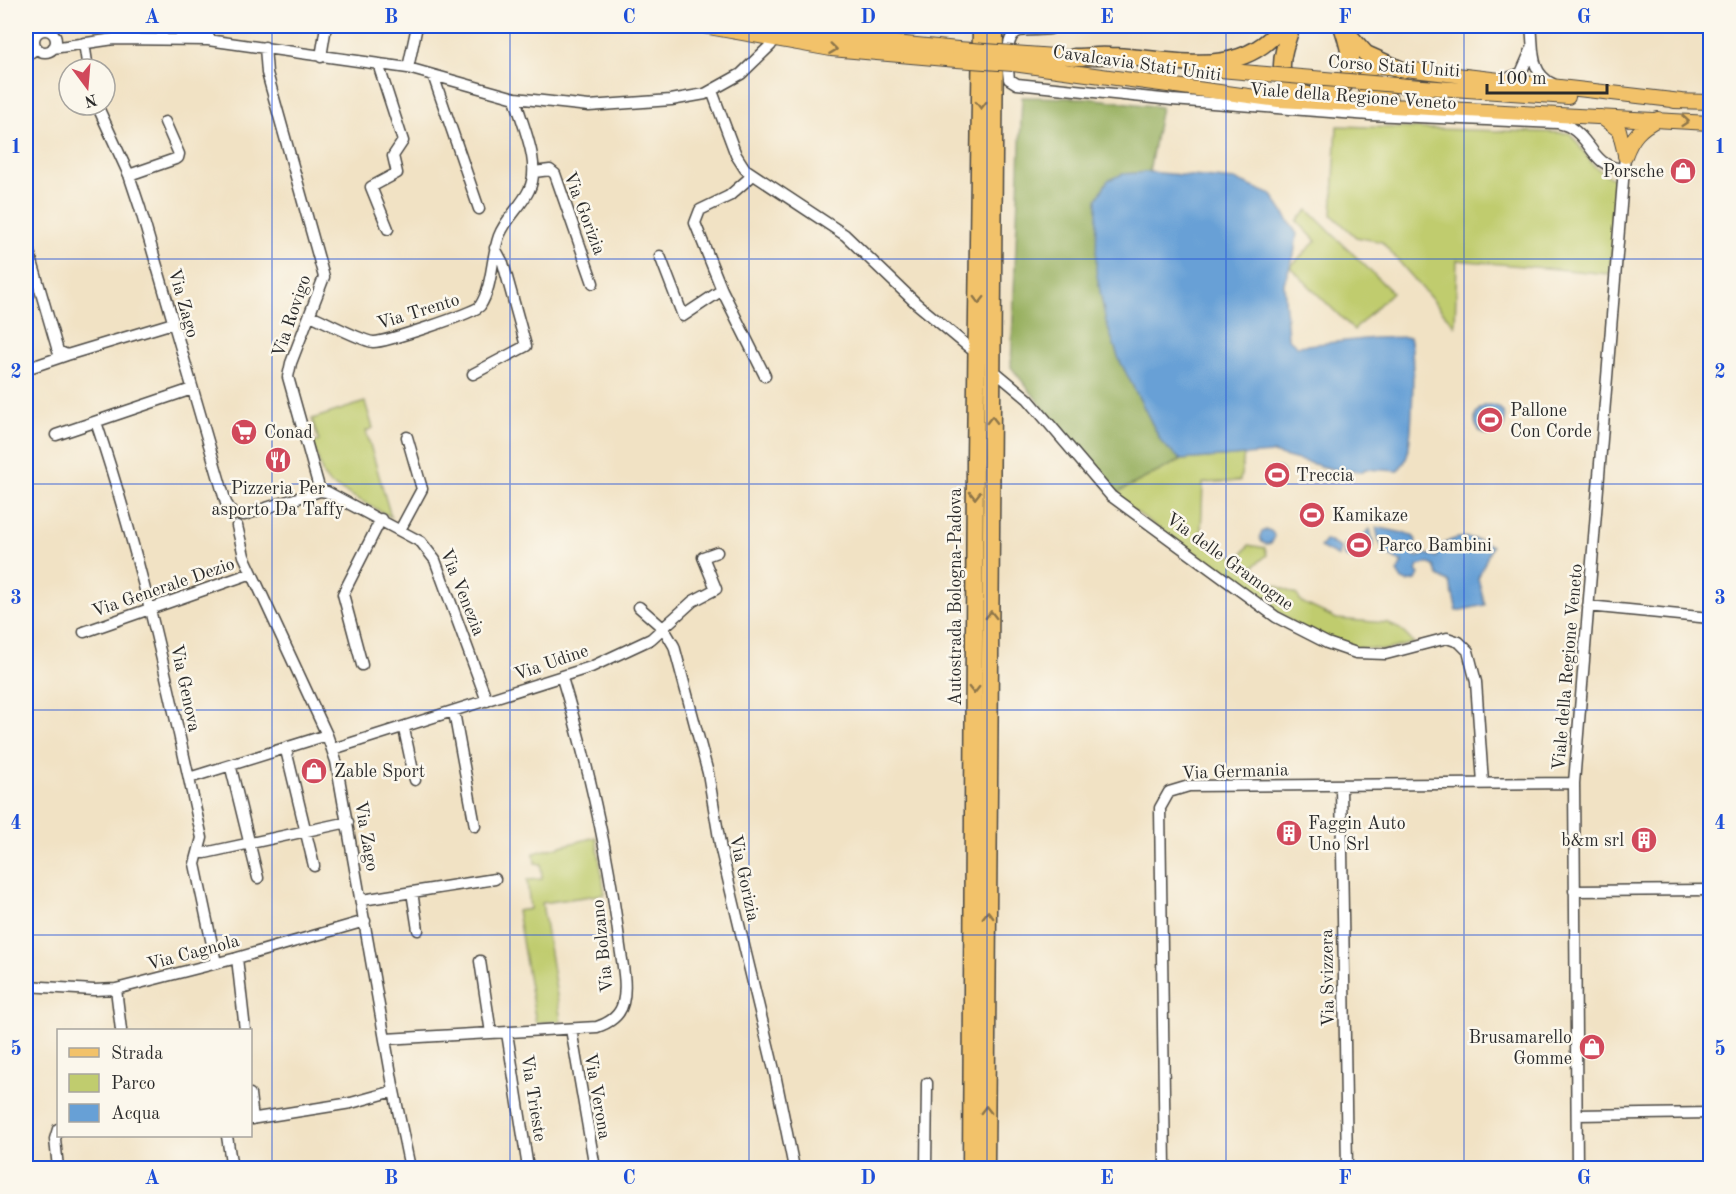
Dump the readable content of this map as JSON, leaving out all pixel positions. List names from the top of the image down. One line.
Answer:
{"streets":{"highway":["Autostrada Bologna-Padova"],"main road":["Cavalcavia Stati Uniti","Corso Stati Uniti"],"street":["Viale della Regione Veneto","Via Gorizia","Via Zago","Via Trento","Via Rovigo","Via delle Gramogne","Via Generale Dezio","Via Venezia","Via Udine","Via Genova","Via Germania","Via Bolzano","Via Cagnola","Via Svizzera","Via Verona","Via Trieste"]},"crossings":[["Cavalcavia Stati Uniti","Corso Stati Uniti"],["Viale della Regione Veneto","Via Germania"],["Via Gorizia","Via Trento"],["Via Gorizia","Via Udine"],["Via Zago","Via Generale Dezio"],["Via Zago","Via Udine"],["Via Zago","Via Bolzano"],["Via Zago","Via Cagnola"],["Via Trento","Via Rovigo"],["Via Rovigo","Via Venezia"],["Via delle Gramogne","Via Germania"],["Via Generale Dezio","Via Genova"],["Via Venezia","Via Udine"],["Via Udine","Via Bolzano"],["Via Genova","Via Cagnola"],["Via Germania","Via Svizzera"],["Via Bolzano","Via Verona"],["Via Bolzano","Via Trieste"]],"places":{"shop":["Porsche","Zable Sport","Brusamarello Gomme"],"sports":["Pallone Con Corde","Treccia","Kamikaze","Parco Bambini"],"supermarket":["Conad"],"restaurant":["Pizzeria Per asporto Da Taffy"],"building":["Faggin Auto Uno Srl","b&m srl"]},"legend":["Strada","Parco","Acqua"],"scale_bar":"100 m","north":"bottom","grid":{"columns":["A","B","C","D","E","F","G"],"rows":["1","2","3","4","5"]}}
